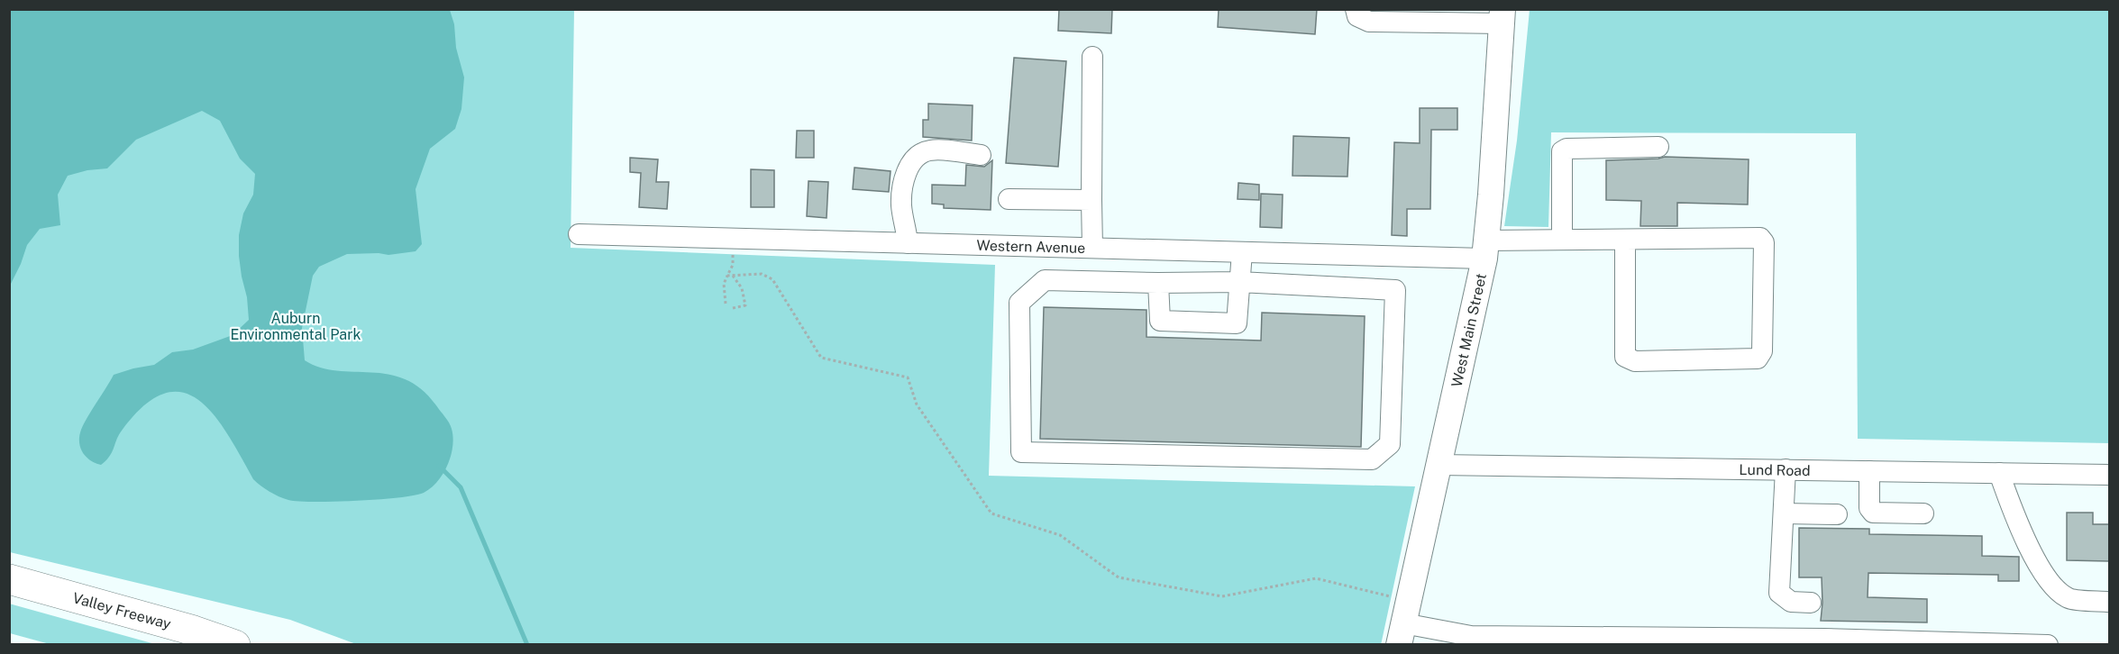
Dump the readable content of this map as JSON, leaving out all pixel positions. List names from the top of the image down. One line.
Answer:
{"streets":{"highway":["Valley Freeway"],"main road":["West Main Street"],"street":["Western Avenue","Lund Road"]},"crossings":[["Western Avenue","West Main Street"],["West Main Street","Lund Road"]],"parks":["Auburn Environmental Park"]}
